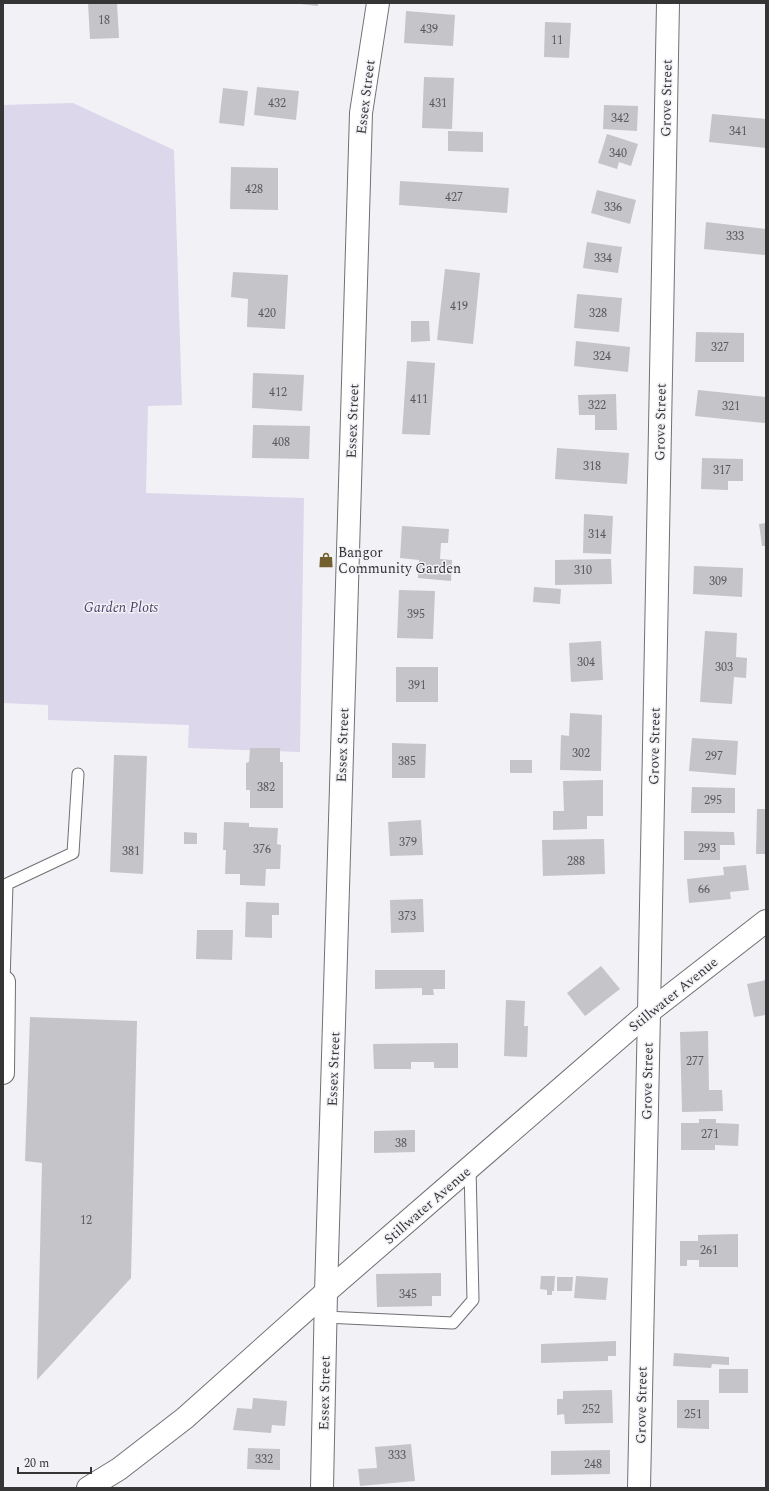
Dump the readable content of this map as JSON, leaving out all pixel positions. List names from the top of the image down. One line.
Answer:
{"streets":{"street":["Essex Street","Grove Street","Stillwater Avenue"]},"crossings":[["Essex Street","Stillwater Avenue"],["Grove Street","Stillwater Avenue"]],"parks":["Garden Plots"],"places":{"shop":["Bangor Community Garden"]},"house_numbers":["18","439","11","432","431","342","341","340","428","427","336","333","334","419","420","328","327","324","412","411","322","321","408","318","317","314","310","309","395","304","303","391","302","297","385","382","295","379","293","376","381","288","66","373","277","271","38","12","261","345","252","251","333","332","248"],"scale_bar":"20 m"}
